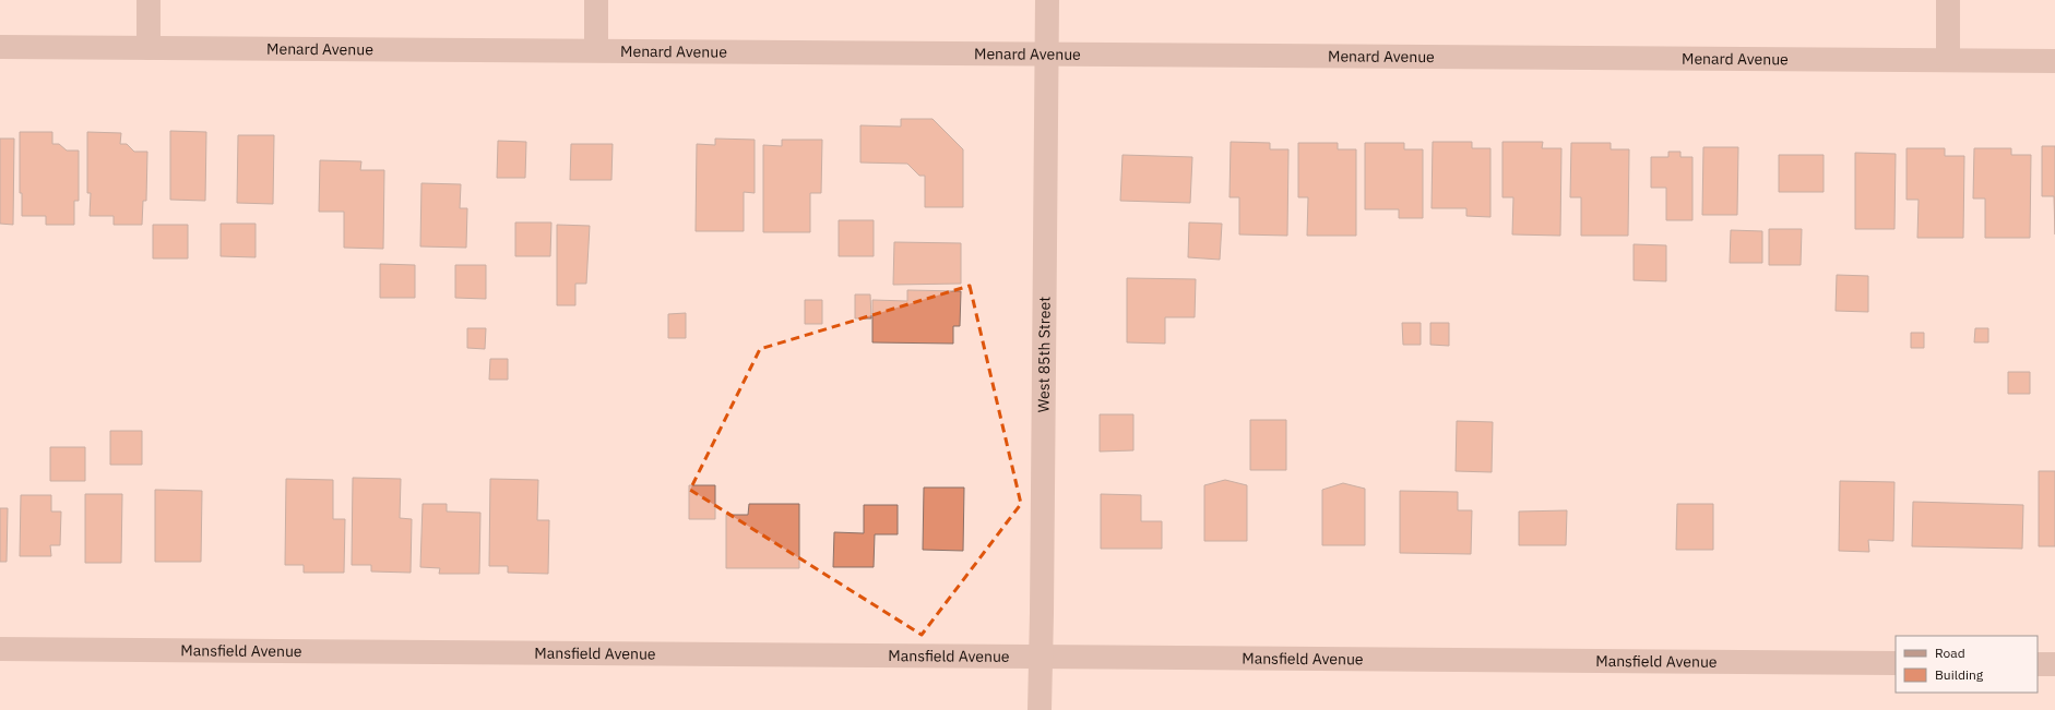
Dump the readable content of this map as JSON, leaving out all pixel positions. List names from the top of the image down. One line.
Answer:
{"streets":{"street":["Menard Avenue","West 85th Street","Mansfield Avenue"]},"crossings":[["Menard Avenue","West 85th Street"],["West 85th Street","Mansfield Avenue"]],"legend":["Road","Building"]}
